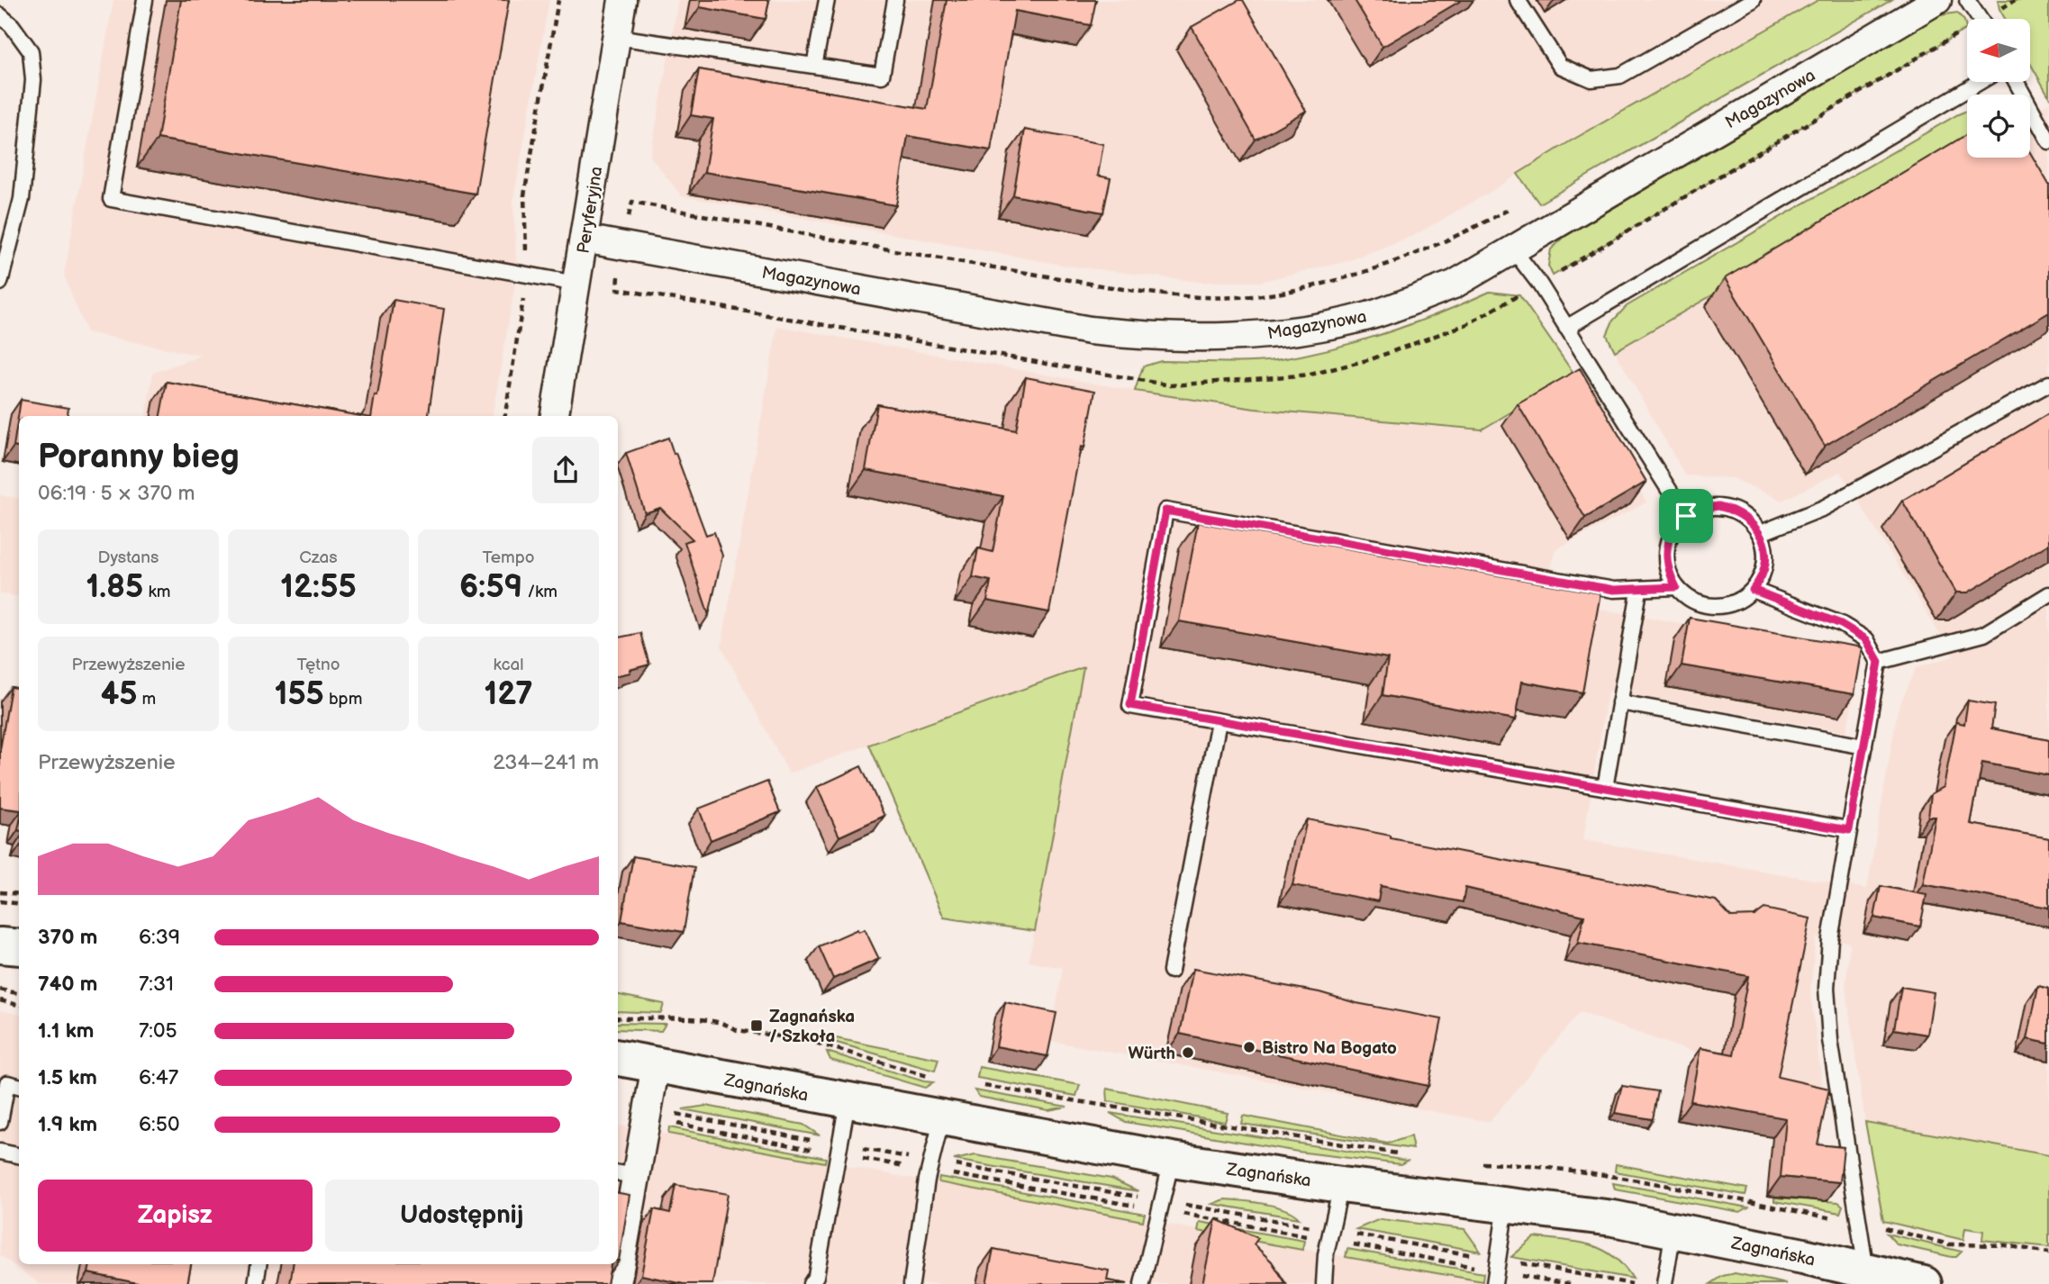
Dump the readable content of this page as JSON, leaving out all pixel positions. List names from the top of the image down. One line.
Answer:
{"streets":{"street":["Magazynowa","Peryferyjna","Zagnańska"]},"crossings":[["Magazynowa","Peryferyjna"]],"places":{"transit":["Zagnańska / Szkoła"],"other":["Bistro Na Bogato","Würth"]},"north":"left","page":{"heading":["Poranny bieg","06:19 · 5 × 370 m"],"stats":[["Dystans","1.85 km"],["Czas","12:55"],["Tempo","6:59 /km"],["Przewyższenie","45 m"],["Tętno","155 bpm"],["kcal","127"]],"chart":["Przewyższenie","234–241 m"],"list":[{"name":"370 m","note":"6:39"},{"name":"740 m","note":"7:31"},{"name":"1.1 km","note":"7:05"},{"name":"1.5 km","note":"6:47"},{"name":"1.9 km","note":"6:50"}],"buttons":["Zapisz","Udostępnij"]}}
